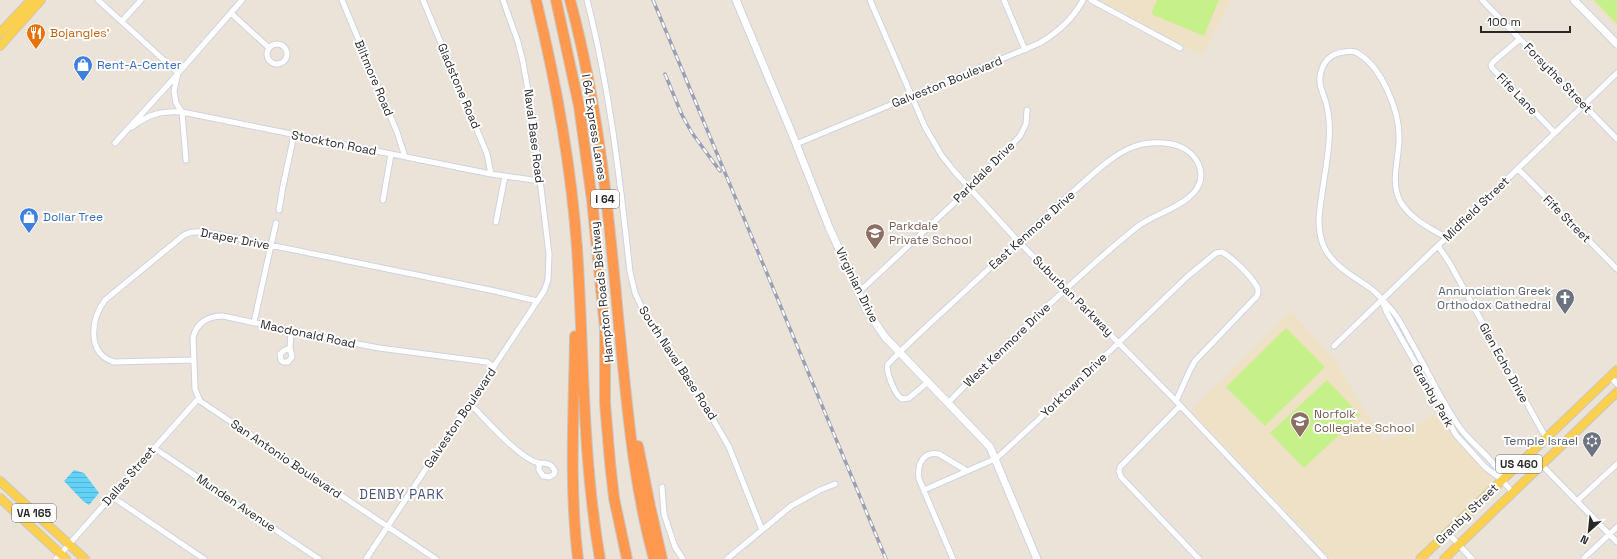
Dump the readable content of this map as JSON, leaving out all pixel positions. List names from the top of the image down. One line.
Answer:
{"streets":{"highway":["I 64 Express Lanes","I 64","Hampton Roads Beltway"],"main road":["US 460","VA 165","Granby Street"],"street":["Biltmore Road","Forsythe Street","Galveston Boulevard","Gladstone Road","Fife Lane","Naval Base Road","Stockton Road","Parkdale Drive","Midfield Street","Fife Street","East Kenmore Drive","Draper Drive","Virginian Drive","Suburban Parkway","Macdonald Road","West Kenmore Drive","South Naval Base Road","Glen Echo Drive","Yorktown Drive","Granby Park","San Antonio Boulevard","Dallas Street","Munden Avenue"]},"crossings":[["Biltmore Road","Stockton Road"],["Forsythe Street","Fife Lane"],["Forsythe Street","Midfield Street"],["Galveston Boulevard","Naval Base Road"],["Galveston Boulevard","Draper Drive"],["Galveston Boulevard","Virginian Drive"],["Galveston Boulevard","Suburban Parkway"],["Galveston Boulevard","Macdonald Road"],["Galveston Boulevard","San Antonio Boulevard"],["Gladstone Road","Stockton Road"],["Fife Lane","Midfield Street"],["Naval Base Road","Stockton Road"],["Parkdale Drive","Virginian Drive"],["Parkdale Drive","Suburban Parkway"],["Midfield Street","Fife Street"],["Midfield Street","Glen Echo Drive"],["Midfield Street","Granby Park"],["East Kenmore Drive","Virginian Drive"],["East Kenmore Drive","Suburban Parkway"],["East Kenmore Drive","West Kenmore Drive"],["Draper Drive","Macdonald Road"],["Virginian Drive","West Kenmore Drive"],["Virginian Drive","Yorktown Drive"],["Suburban Parkway","West Kenmore Drive"],["Suburban Parkway","Yorktown Drive"],["Macdonald Road","San Antonio Boulevard"],["Macdonald Road","Dallas Street"],["Glen Echo Drive","Granby Street"],["Granby Park","Granby Street"],["San Antonio Boulevard","Dallas Street"],["Dallas Street","Munden Avenue"],["Dallas Street","VA 165"]],"districts":["DENBY PARK"],"places":{"restaurant":["Bojangles'"],"shop":["Rent-A-Center","Dollar Tree"],"school or university":["Parkdale Private School","Norfolk Collegiate School"],"church":["Annunciation Greek Orthodox Cathedral"],"synagogue":["Temple Israel"]},"scale_bar":"100 m","north":"bottom left"}
